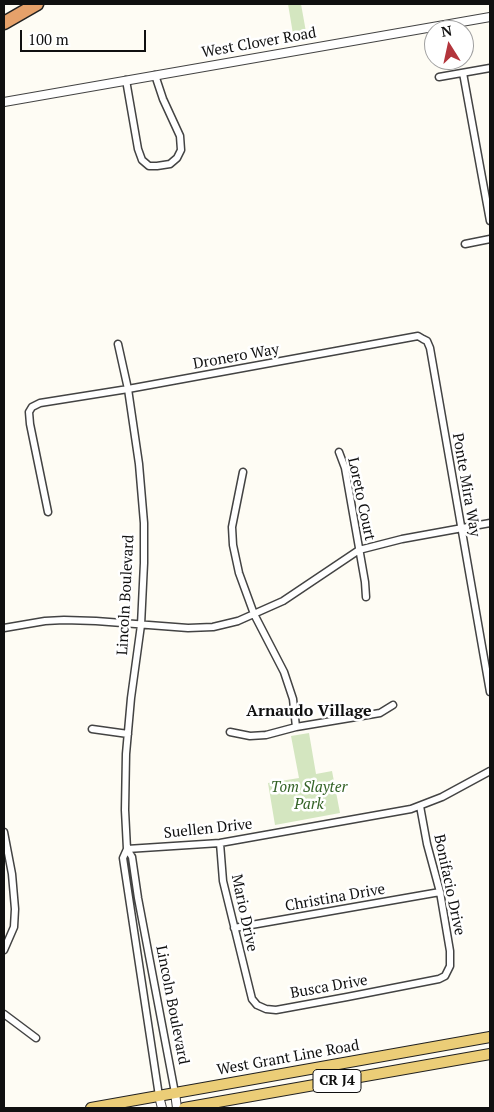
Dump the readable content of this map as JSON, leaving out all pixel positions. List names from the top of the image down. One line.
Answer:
{"streets":{"main road":["West Grant Line Road","CR J4"],"street":["West Clover Road","Dronero Way","Ponte Mira Way","Loreto Court","Lincoln Boulevard","Suellen Drive","Bonifacio Drive","Christina Drive","Mario Drive","Busca Drive"]},"crossings":[["Dronero Way","Ponte Mira Way"],["Dronero Way","Lincoln Boulevard"],["Lincoln Boulevard","Suellen Drive"],["Lincoln Boulevard","West Grant Line Road"],["Suellen Drive","Bonifacio Drive"],["Suellen Drive","Mario Drive"],["Bonifacio Drive","Christina Drive"],["Bonifacio Drive","Busca Drive"],["Christina Drive","Mario Drive"],["Mario Drive","Busca Drive"]],"districts":["Arnaudo Village"],"parks":["Tom Slayter Park"],"scale_bar":"100 m","north":"top"}
